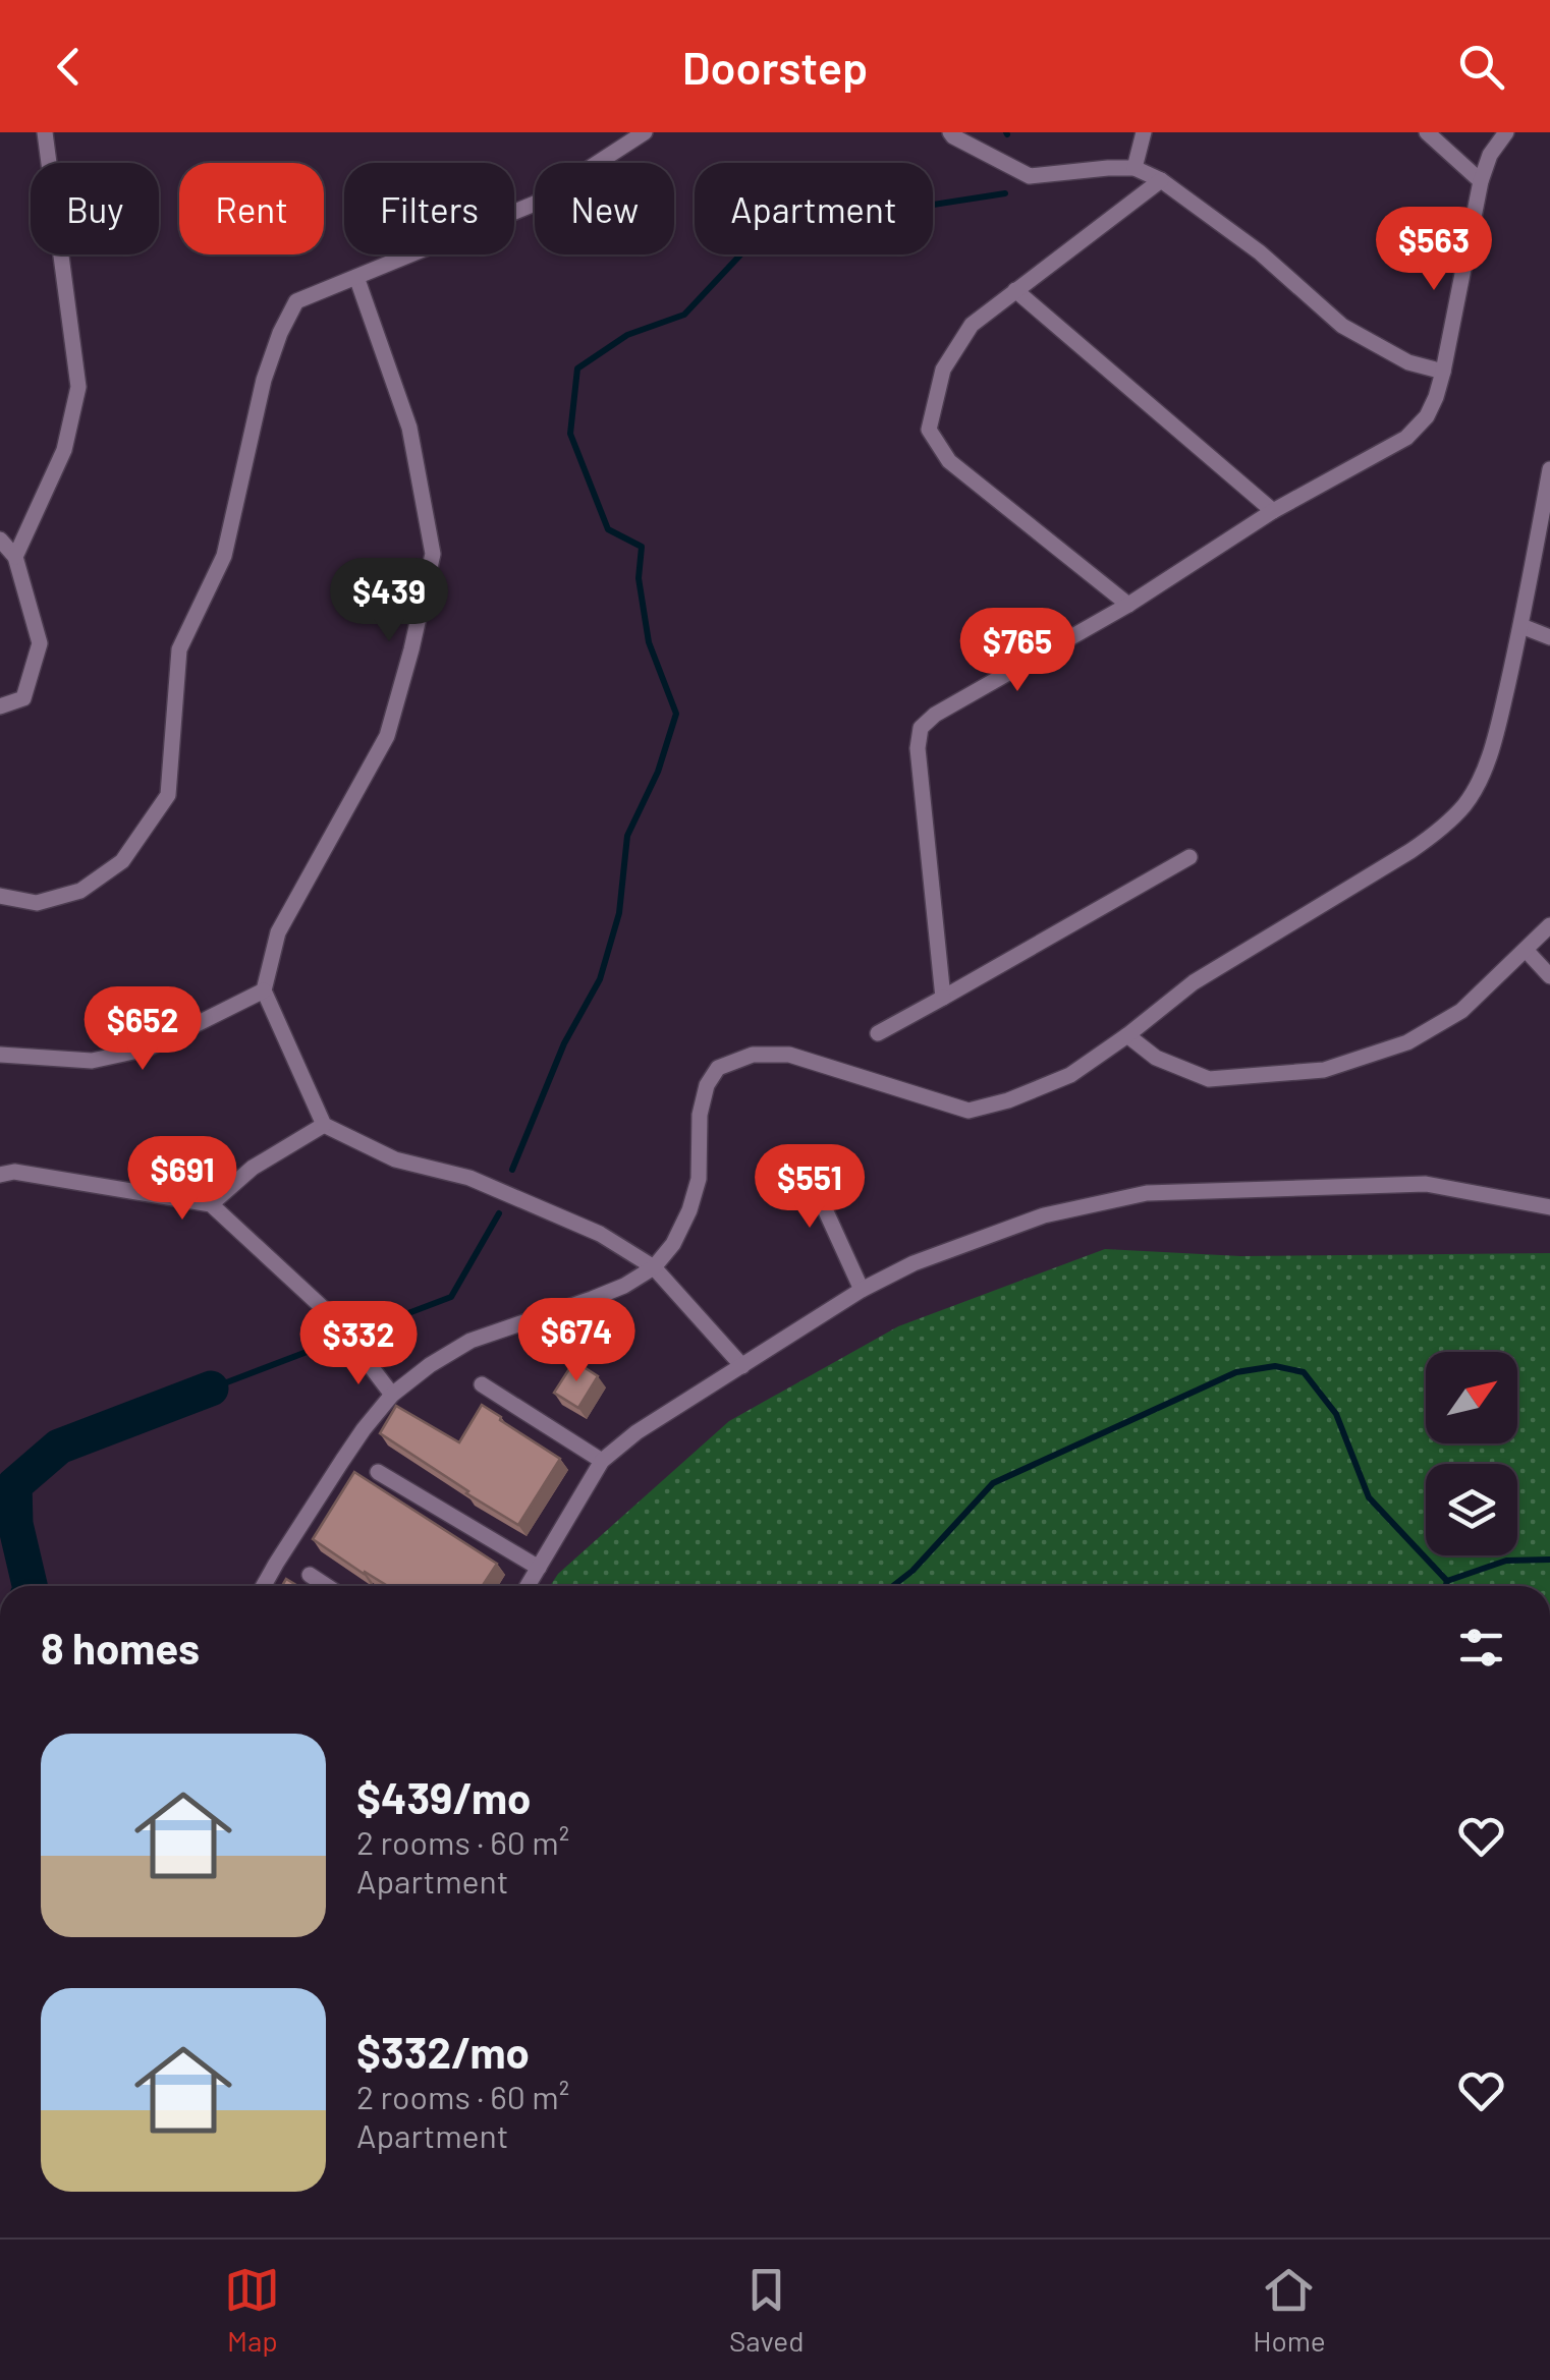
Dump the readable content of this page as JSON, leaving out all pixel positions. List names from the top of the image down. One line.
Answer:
{"north":"top right","page":{"header":"Doorstep","chip":["Buy","Rent","Filters","New","Apartment"],"price":["$563","$439","$765","$652","$691","$551","$674","$332"],"heading":"8 homes","list":[{"name":"$439/mo","note":"2 rooms · 60 m² · Apartment"},{"name":"$332/mo","note":"2 rooms · 60 m² · Apartment"}],"tabs":["Map","Saved","Home"]}}
